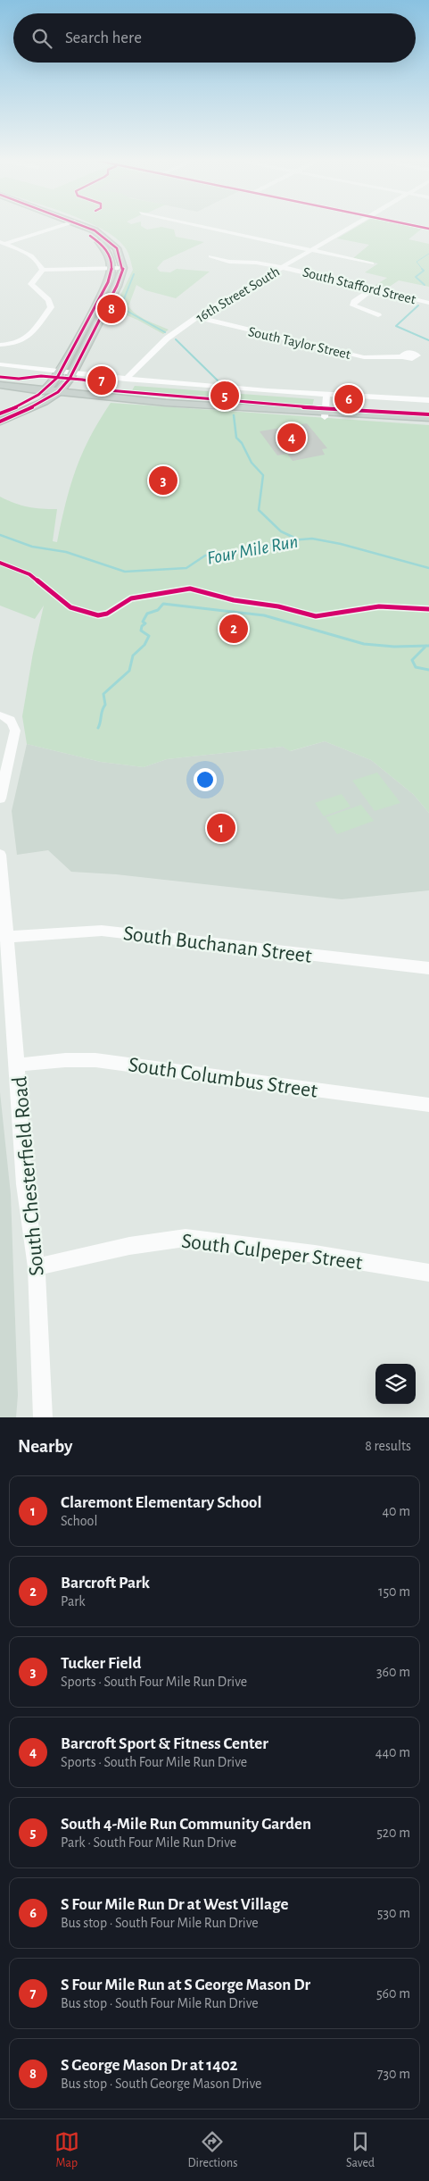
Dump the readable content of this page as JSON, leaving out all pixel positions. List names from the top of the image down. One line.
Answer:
{"streets":{"street":["South Stafford Street","16th Street South","South Taylor Street","South Buchanan Street","South Columbus Street","South Chesterfield Road","South Culpeper Street"]},"crossings":[["South Stafford Street","16th Street South"],["16th Street South","South Taylor Street"],["South Buchanan Street","South Chesterfield Road"],["South Columbus Street","South Chesterfield Road"],["South Chesterfield Road","South Culpeper Street"]],"water":["Four Mile Run"],"page":{"search":"Search here","pins":["8","7","5","6","4","3","2","1"],"heading":["Nearby","8 results"],"list":[{"mark":"1","name":"Claremont Elementary School","note":"School","value":"40 m"},{"mark":"2","name":"Barcroft Park","note":"Park","value":"150 m"},{"mark":"3","name":"Tucker Field","note":"Sports · South Four Mile Run Drive","value":"360 m"},{"mark":"4","name":"Barcroft Sport & Fitness Center","note":"Sports · South Four Mile Run Drive","value":"440 m"},{"mark":"5","name":"South 4-Mile Run Community Garden","note":"Park · South Four Mile Run Drive","value":"520 m"},{"mark":"6","name":"S Four Mile Run Dr at West Village","note":"Bus stop · South Four Mile Run Drive","value":"530 m"},{"mark":"7","name":"S Four Mile Run at S George Mason Dr","note":"Bus stop · South Four Mile Run Drive","value":"560 m"},{"mark":"8","name":"S George Mason Dr at 1402","note":"Bus stop · South George Mason Drive","value":"730 m"}],"nav":["Map","Directions","Saved"]}}
